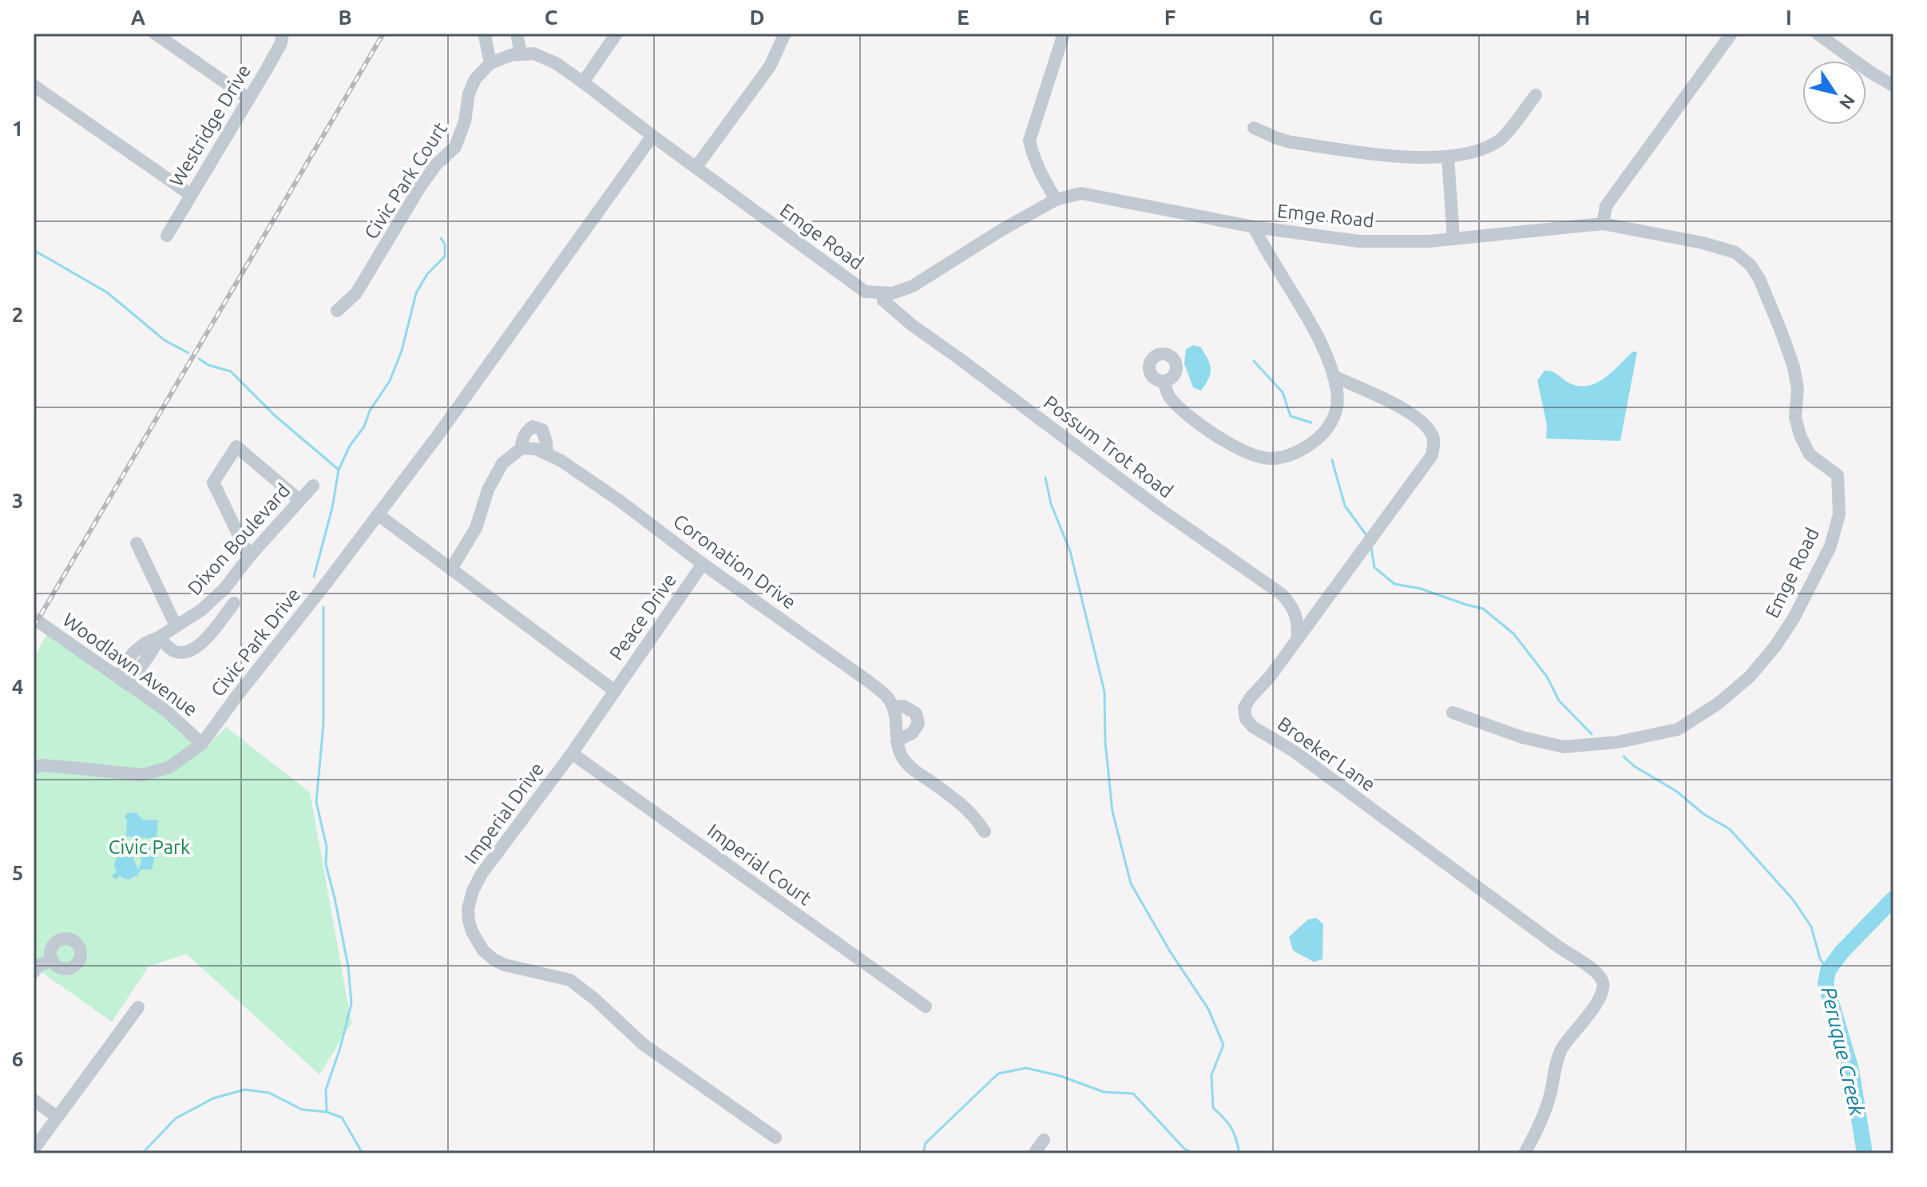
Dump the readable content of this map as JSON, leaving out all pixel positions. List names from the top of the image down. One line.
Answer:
{"streets":{"street":["Westridge Drive","Civic Park Court","Emge Road","Possum Trot Road","Dixon Boulevard","Coronation Drive","Peace Drive","Civic Park Drive","Woodlawn Avenue","Broeker Lane","Imperial Drive","Imperial Court"]},"crossings":[["Emge Road","Possum Trot Road"],["Possum Trot Road","Broeker Lane"],["Dixon Boulevard","Woodlawn Avenue"],["Coronation Drive","Peace Drive"],["Peace Drive","Imperial Drive"],["Civic Park Drive","Woodlawn Avenue"],["Imperial Drive","Imperial Court"]],"water":["Peruque Creek"],"parks":["Civic Park"],"north":"bottom right","grid":{"columns":["A","B","C","D","E","F","G","H","I"],"rows":["1","2","3","4","5","6"]}}
